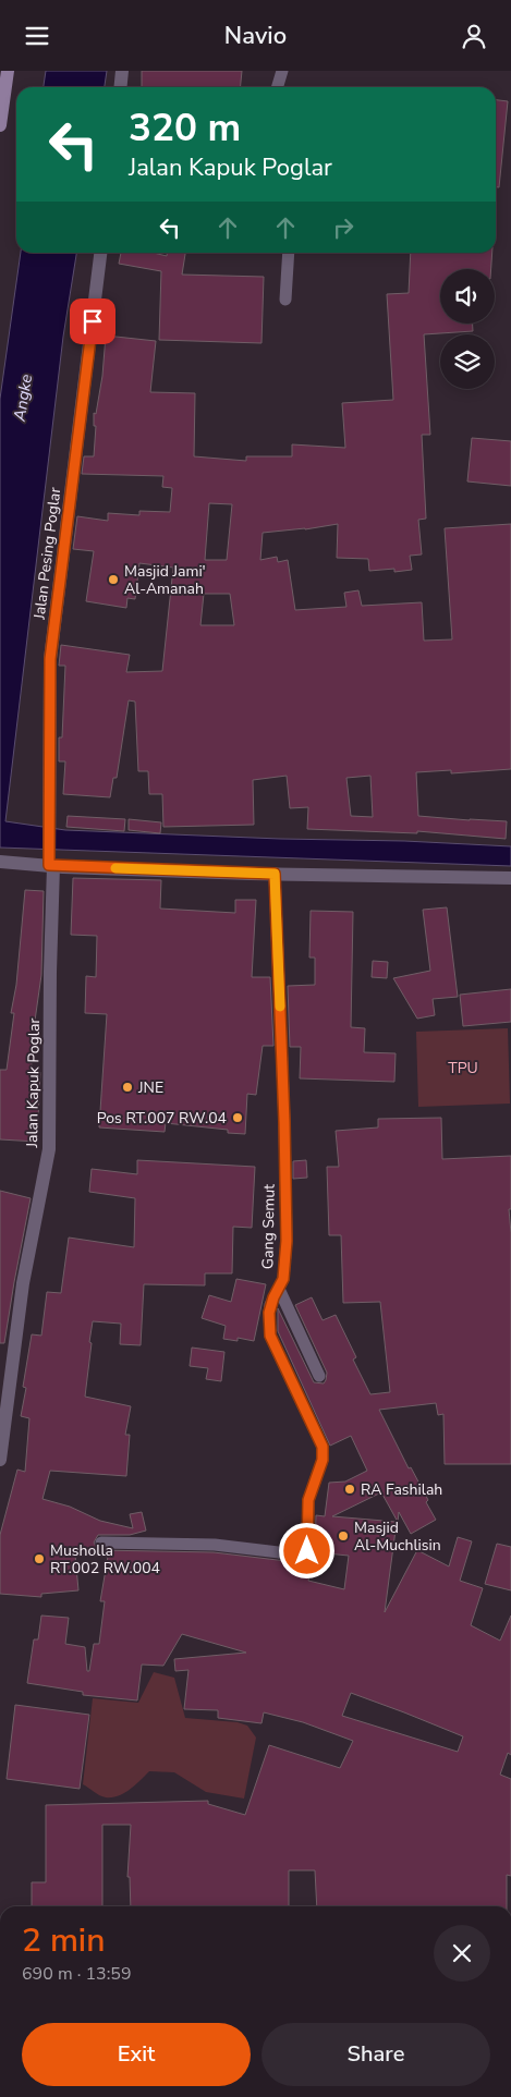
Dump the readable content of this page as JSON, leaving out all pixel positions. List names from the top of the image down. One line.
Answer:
{"streets":{"street":["Jalan Pesing Poglar","Jalan Kapuk Poglar","Gang Semut"]},"crossings":[["Jalan Pesing Poglar","Jalan Kapuk Poglar"]],"water":["Angke"],"parks":["TPU"],"places":["Masjid Jami' Al-Amanah","JNE","Pos RT.007 RW.04","RA Fashilah","Masjid Al-Muchlisin","Musholla RT.002 RW.004"],"page":{"header":"Navio","turn":["320 m","Jalan Kapuk Poglar"],"heading":["2 min","690 m · 13:59"],"buttons":["Exit","Share"]}}
